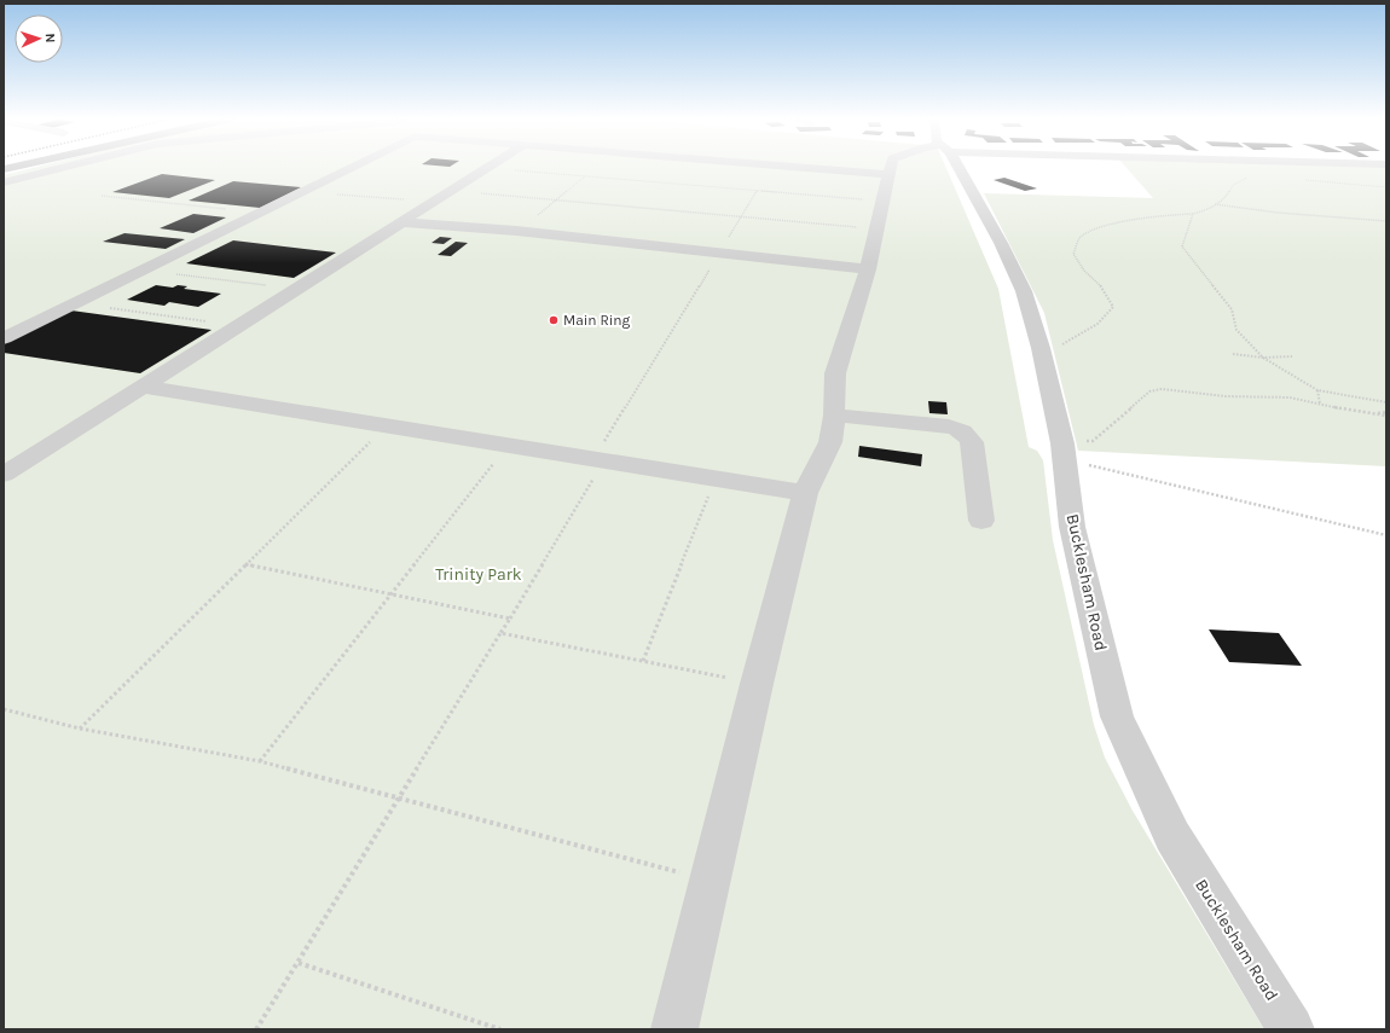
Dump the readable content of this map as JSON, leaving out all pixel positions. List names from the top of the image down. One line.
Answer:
{"streets":{"street":["Bucklesham Road"]},"parks":["Trinity Park"],"places":["Main Ring"],"north":"right"}
